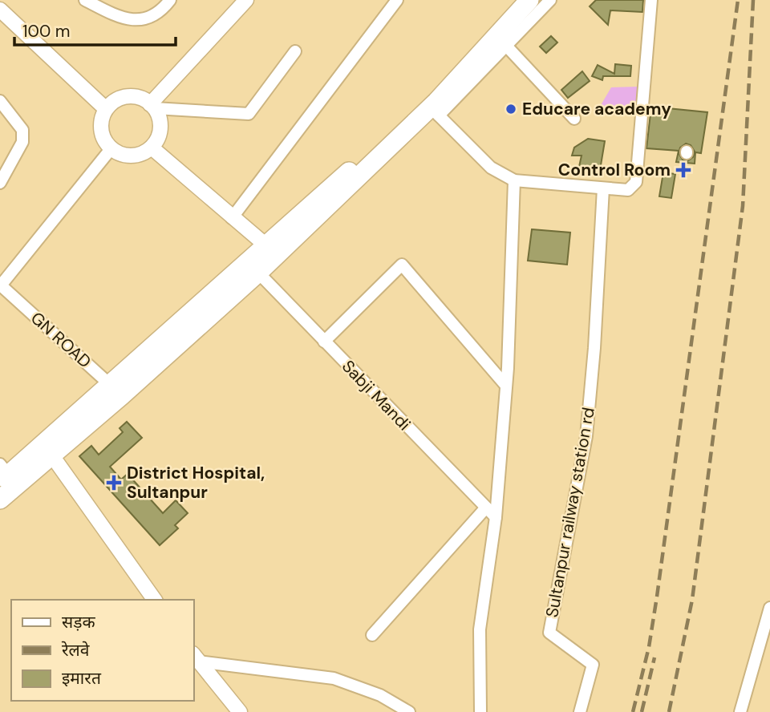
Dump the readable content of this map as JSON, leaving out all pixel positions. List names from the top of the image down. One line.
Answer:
{"streets":{"street":["GN ROAD","Sabji Mandi","Sultanpur railway station rd"]},"places":{"other":["Educare academy"],"health":["Control Room","District Hospital, Sultanpur"]},"legend":["सड़क","रेलवे","इमारत"],"scale_bar":"100 m"}
